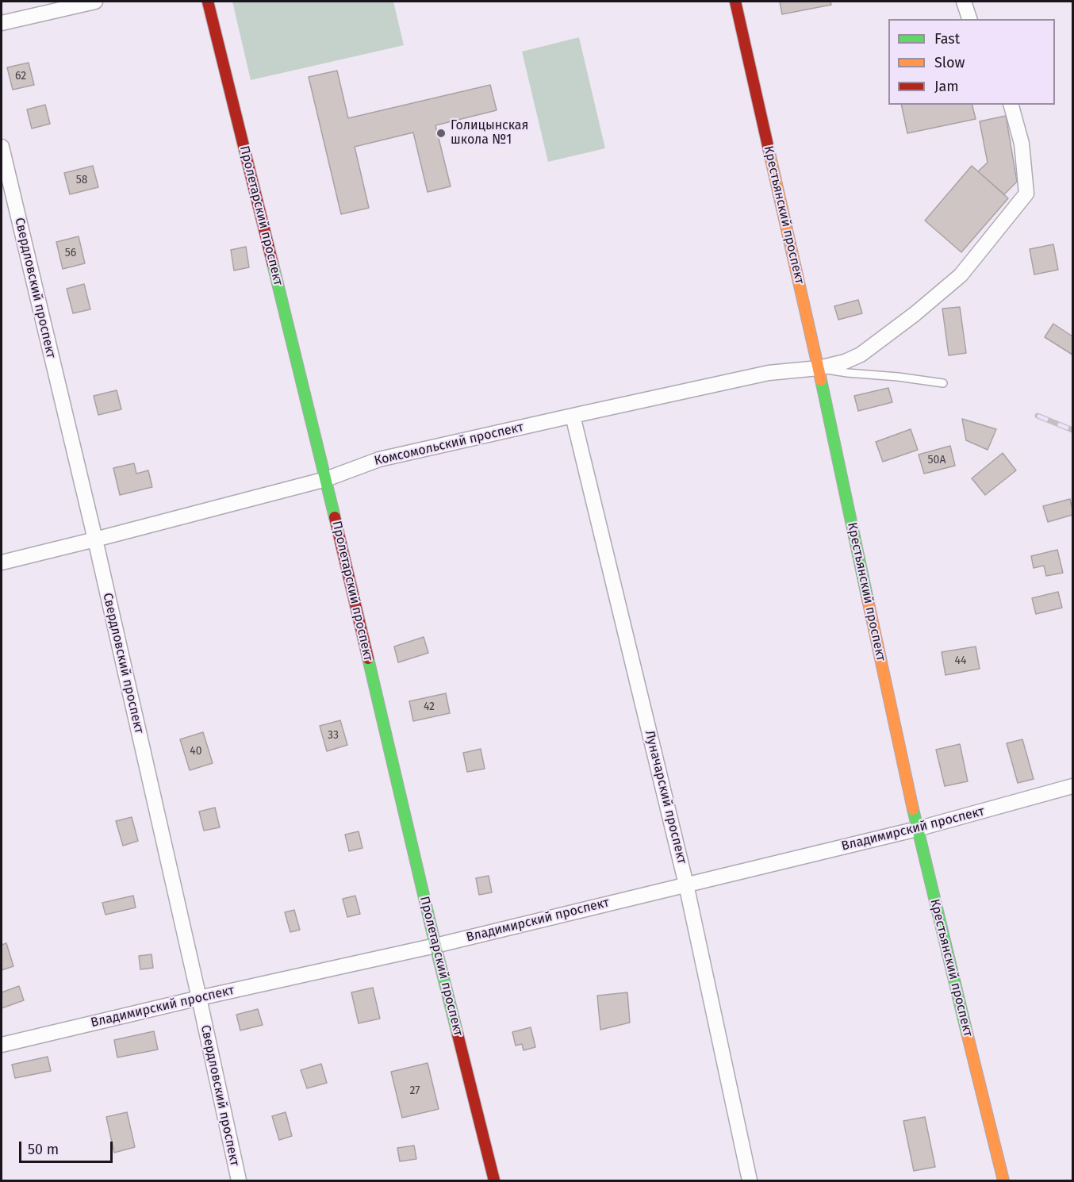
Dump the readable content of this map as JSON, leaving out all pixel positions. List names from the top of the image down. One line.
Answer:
{"streets":{"street":["Крестьянский проспект","Пролетарский проспект","Свердловский проспект","Комсомольский проспект","Луначарский проспект","Владимирский проспект"]},"crossings":[["Крестьянский проспект","Комсомольский проспект"],["Крестьянский проспект","Владимирский проспект"],["Пролетарский проспект","Комсомольский проспект"],["Пролетарский проспект","Владимирский проспект"],["Свердловский проспект","Комсомольский проспект"],["Свердловский проспект","Владимирский проспект"],["Комсомольский проспект","Луначарский проспект"],["Луначарский проспект","Владимирский проспект"]],"places":["Голицынская школа №1"],"house_numbers":["62","58","56","50А","44","42","33","40","27"],"legend":["Fast","Slow","Jam"],"scale_bar":"50 m"}
